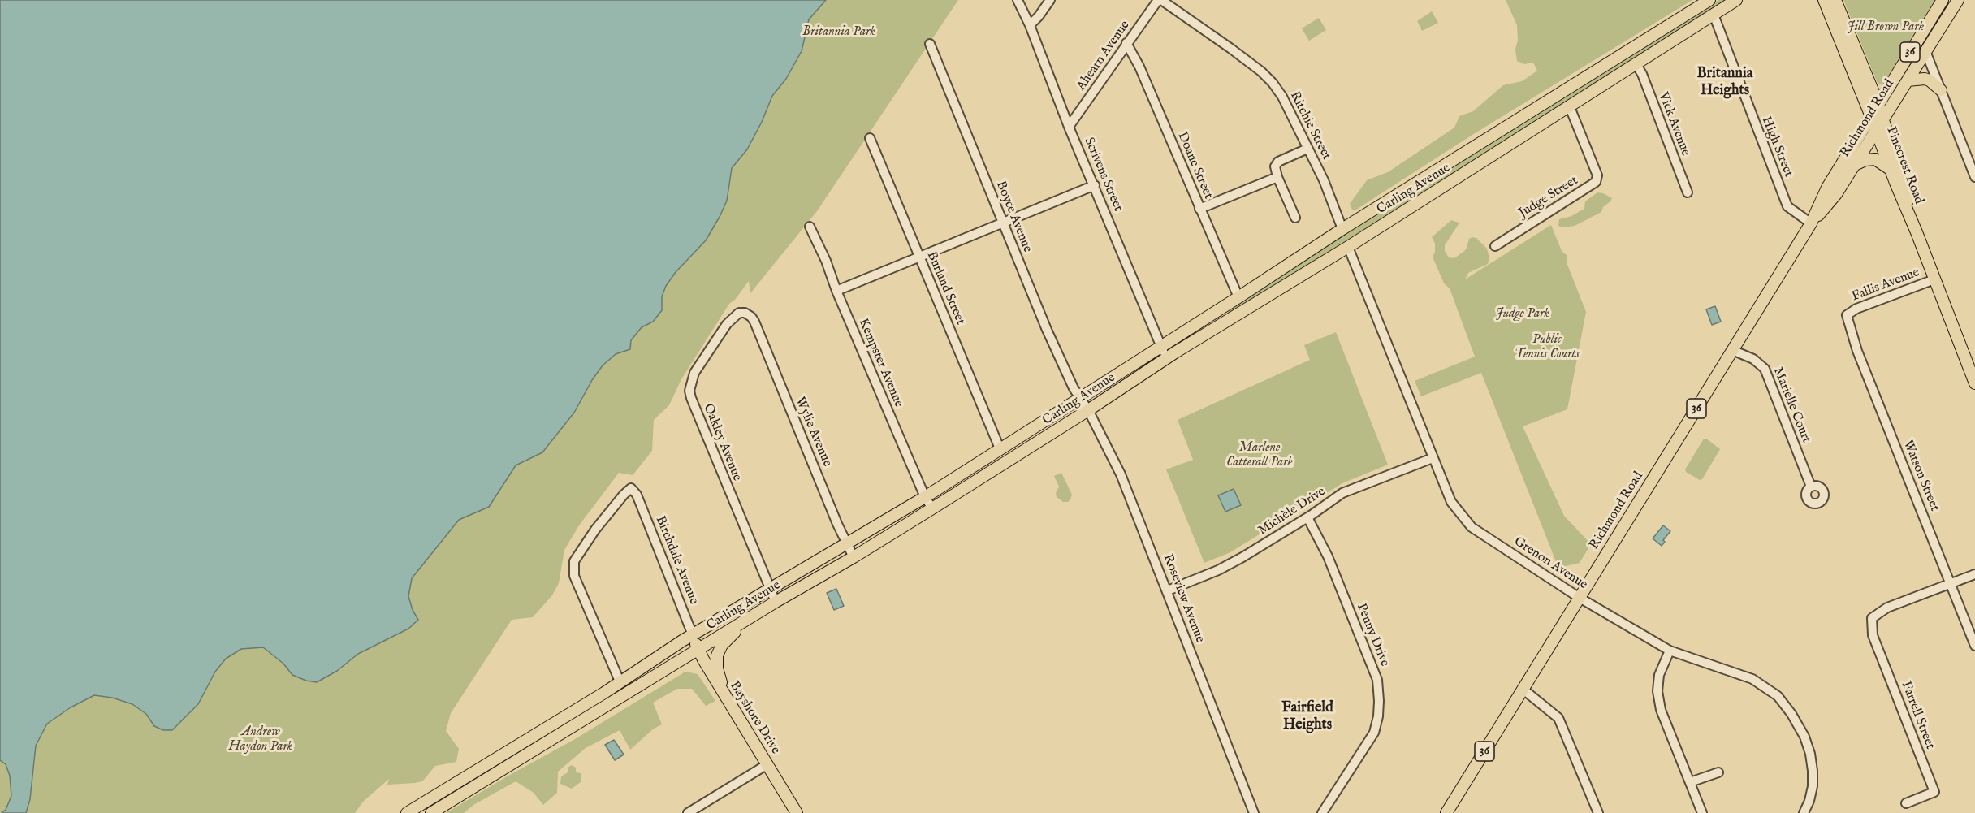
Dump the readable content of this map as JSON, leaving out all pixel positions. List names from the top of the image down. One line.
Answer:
{"streets":{"main road":["36","Richmond Road","Pinecrest Road","Carling Avenue","Bayshore Drive"],"street":["Ahearn Avenue","Vick Avenue","Ritchie Street","High Street","Doane Street","Scrivens Street","Judge Street","Boyce Avenue","Fallis Avenue","Burland Street","Kempster Avenue","Marielle Court","Wylie Avenue","Oakley Avenue","Watson Street","Michèle Drive","Birchdale Avenue","Grenon Avenue","Roseview Avenue","Penny Drive","Farrell Street"]},"crossings":[["Ahearn Avenue","Ritchie Street"],["Ahearn Avenue","Doane Street"],["Ahearn Avenue","Scrivens Street"],["Richmond Road","High Street"],["Richmond Road","Pinecrest Road"],["Richmond Road","Marielle Court"],["Richmond Road","Grenon Avenue"],["Vick Avenue","Carling Avenue"],["Ritchie Street","Carling Avenue"],["High Street","Carling Avenue"],["Doane Street","Carling Avenue"],["Pinecrest Road","Fallis Avenue"],["Scrivens Street","Carling Avenue"],["Carling Avenue","Judge Street"],["Carling Avenue","Boyce Avenue"],["Carling Avenue","Burland Street"],["Carling Avenue","Kempster Avenue"],["Carling Avenue","Wylie Avenue"],["Carling Avenue","Oakley Avenue"],["Carling Avenue","Birchdale Avenue"],["Carling Avenue","Grenon Avenue"],["Carling Avenue","Roseview Avenue"],["Carling Avenue","Bayshore Drive"],["Boyce Avenue","Roseview Avenue"],["Fallis Avenue","Watson Street"],["Wylie Avenue","Oakley Avenue"],["Watson Street","Farrell Street"],["Michèle Drive","Grenon Avenue"],["Michèle Drive","Roseview Avenue"],["Michèle Drive","Penny Drive"],["Birchdale Avenue","Bayshore Drive"]],"districts":["Britannia Heights","Fairfield Heights"],"parks":["Jill Brown Park","Britannia Park","Judge Park","Public Tennis Courts","Marlene Catterall Park","Andrew Haydon Park"]}
